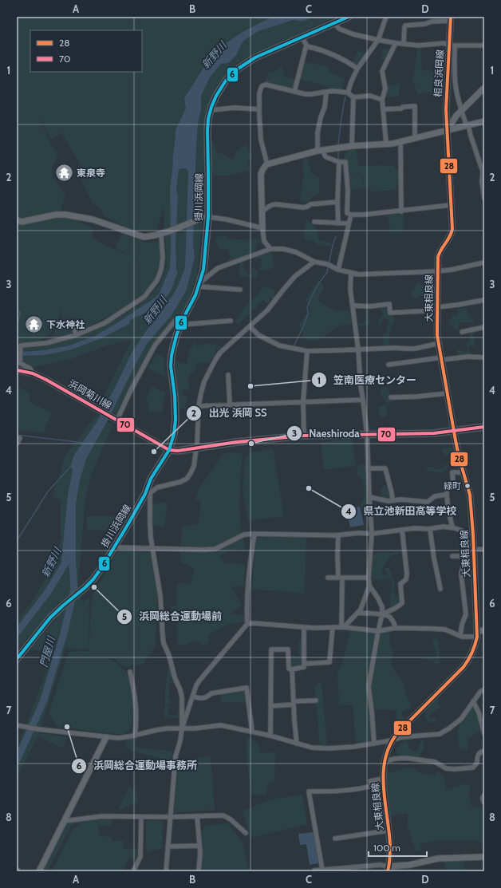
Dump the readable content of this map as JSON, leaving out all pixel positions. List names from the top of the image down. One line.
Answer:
{"streets":{"main road":["相良浜岡線","掛川浜岡線","大東相良線","浜岡菊川線"]},"crossings":[["相良浜岡線","大東相良線"],["掛川浜岡線","浜岡菊川線"]],"water":["新野川","門屋川"],"places":{"temple":["東泉寺","下水神社"],"other":["笠南医療センター","Naeshiroda","出光 浜岡 SS","緑町","県立池新田高等学校","浜岡総合運動場前","浜岡総合運動場事務所"]},"lines":["transit line 28","transit line 6","transit line 70"],"legend":["28","70"],"scale_bar":"100 m","grid":{"columns":["A","B","C","D"],"rows":["1","2","3","4","5","6","7","8"]}}
